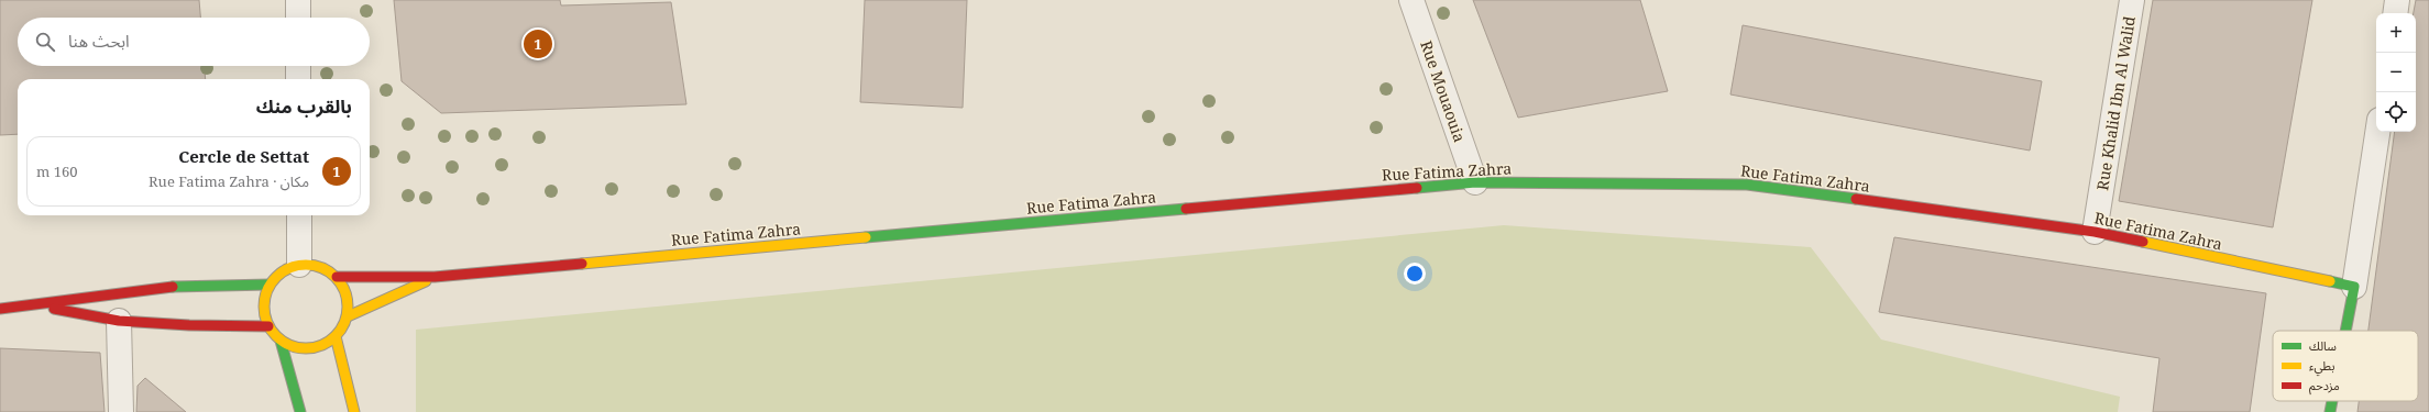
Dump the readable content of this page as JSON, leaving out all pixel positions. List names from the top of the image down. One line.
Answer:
{"streets":{"street":["Rue Mouaouia","Rue Khalid Ibn Al Walid","Rue Fatima Zahra"]},"crossings":[["Rue Mouaouia","Rue Fatima Zahra"],["Rue Khalid Ibn Al Walid","Rue Fatima Zahra"]],"legend":["سالك","بطيء","مزدحم"],"page":{"map_buttons":["+","−"],"search":"ابحث هنا","pins":"1","heading":"بالقرب منك","list":[{"mark":"1","name":"Cercle de Settat","note":"مكان · Rue Fatima Zahra","value":"160 m"}]}}
